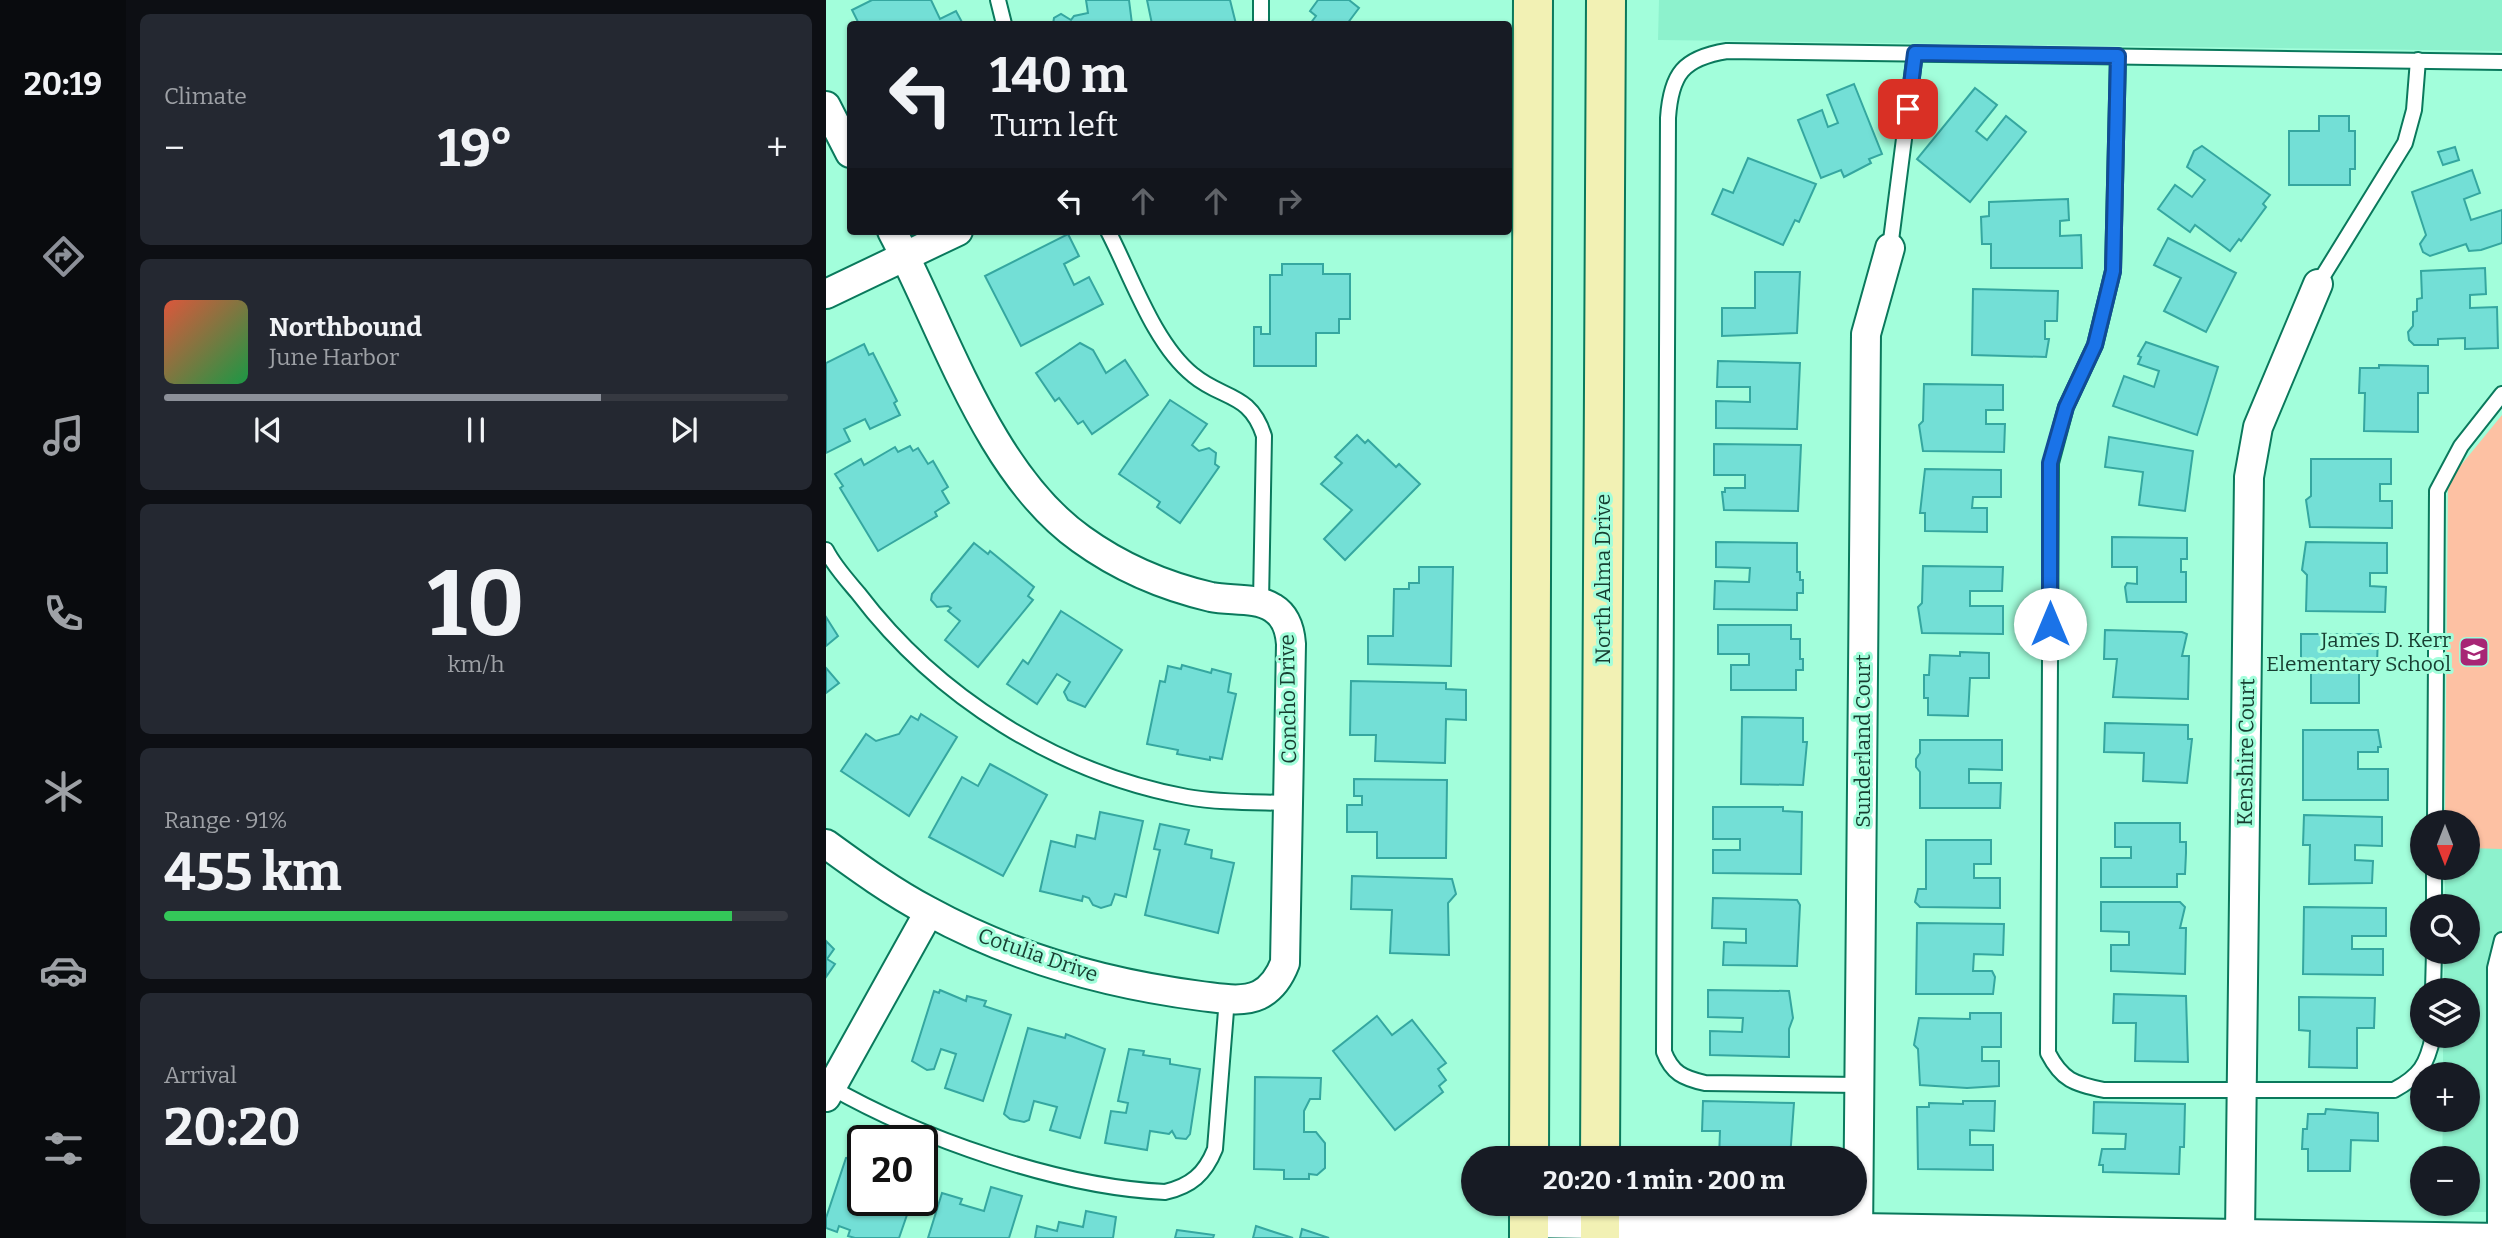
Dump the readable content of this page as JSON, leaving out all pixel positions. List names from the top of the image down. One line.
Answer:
{"streets":{"main road":["North Alma Drive"],"street":["Concho Drive","Sunderland Court","Kenshire Court","Cotulia Drive"]},"crossings":[["Concho Drive","Cotulia Drive"]],"places":{"school or university":["James D. Kerr Elementary School"]},"north":"bottom","page":{"tabs":"20:19","tile":["Climate",["10","km/h"],["Range · 91%","455 km"],["Arrival","20:20"]],"turn":["140 m","Turn left"],"heat":["−","19°","+"],"song":["Northbound","June Harbor"],"map_buttons":["+","−"],"limit":"20","trip":"20:20 · 1 min · 200 m"}}
